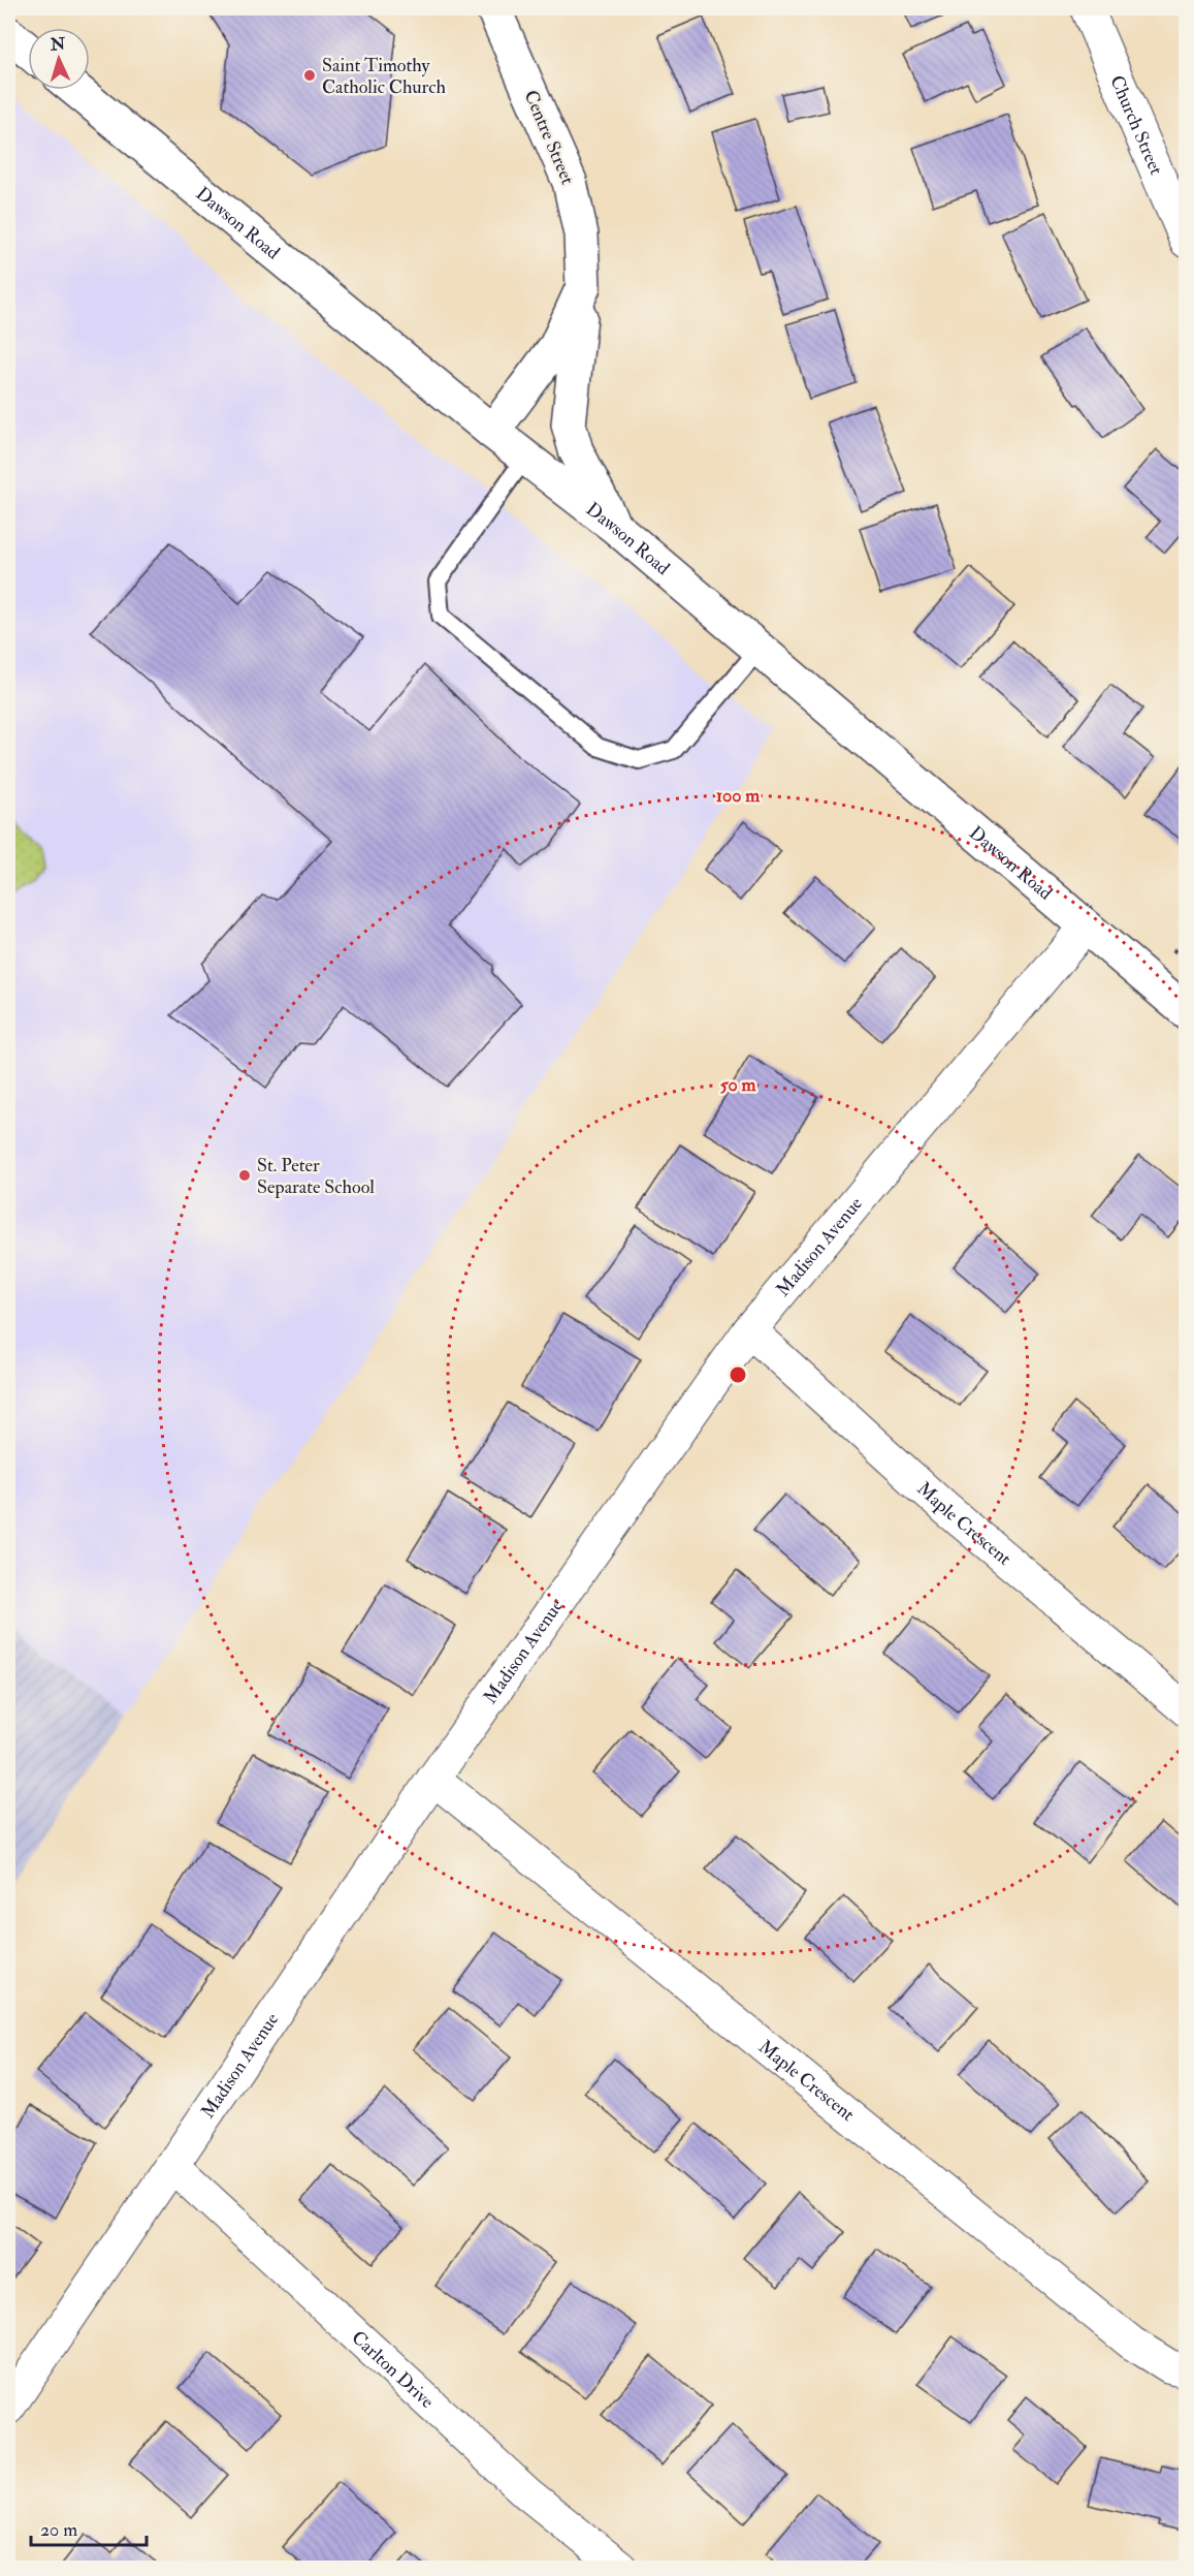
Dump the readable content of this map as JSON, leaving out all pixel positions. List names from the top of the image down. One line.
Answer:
{"streets":{"street":["Church Street","Centre Street","Dawson Road","Madison Avenue","Maple Crescent","Carlton Drive"]},"crossings":[["Centre Street","Dawson Road"],["Dawson Road","Madison Avenue"],["Madison Avenue","Maple Crescent"],["Madison Avenue","Carlton Drive"]],"places":["Saint Timothy Catholic Church","St. Peter Separate School"],"scale_bar":"20 m","north":"top","rings":["100 m","50 m"]}
